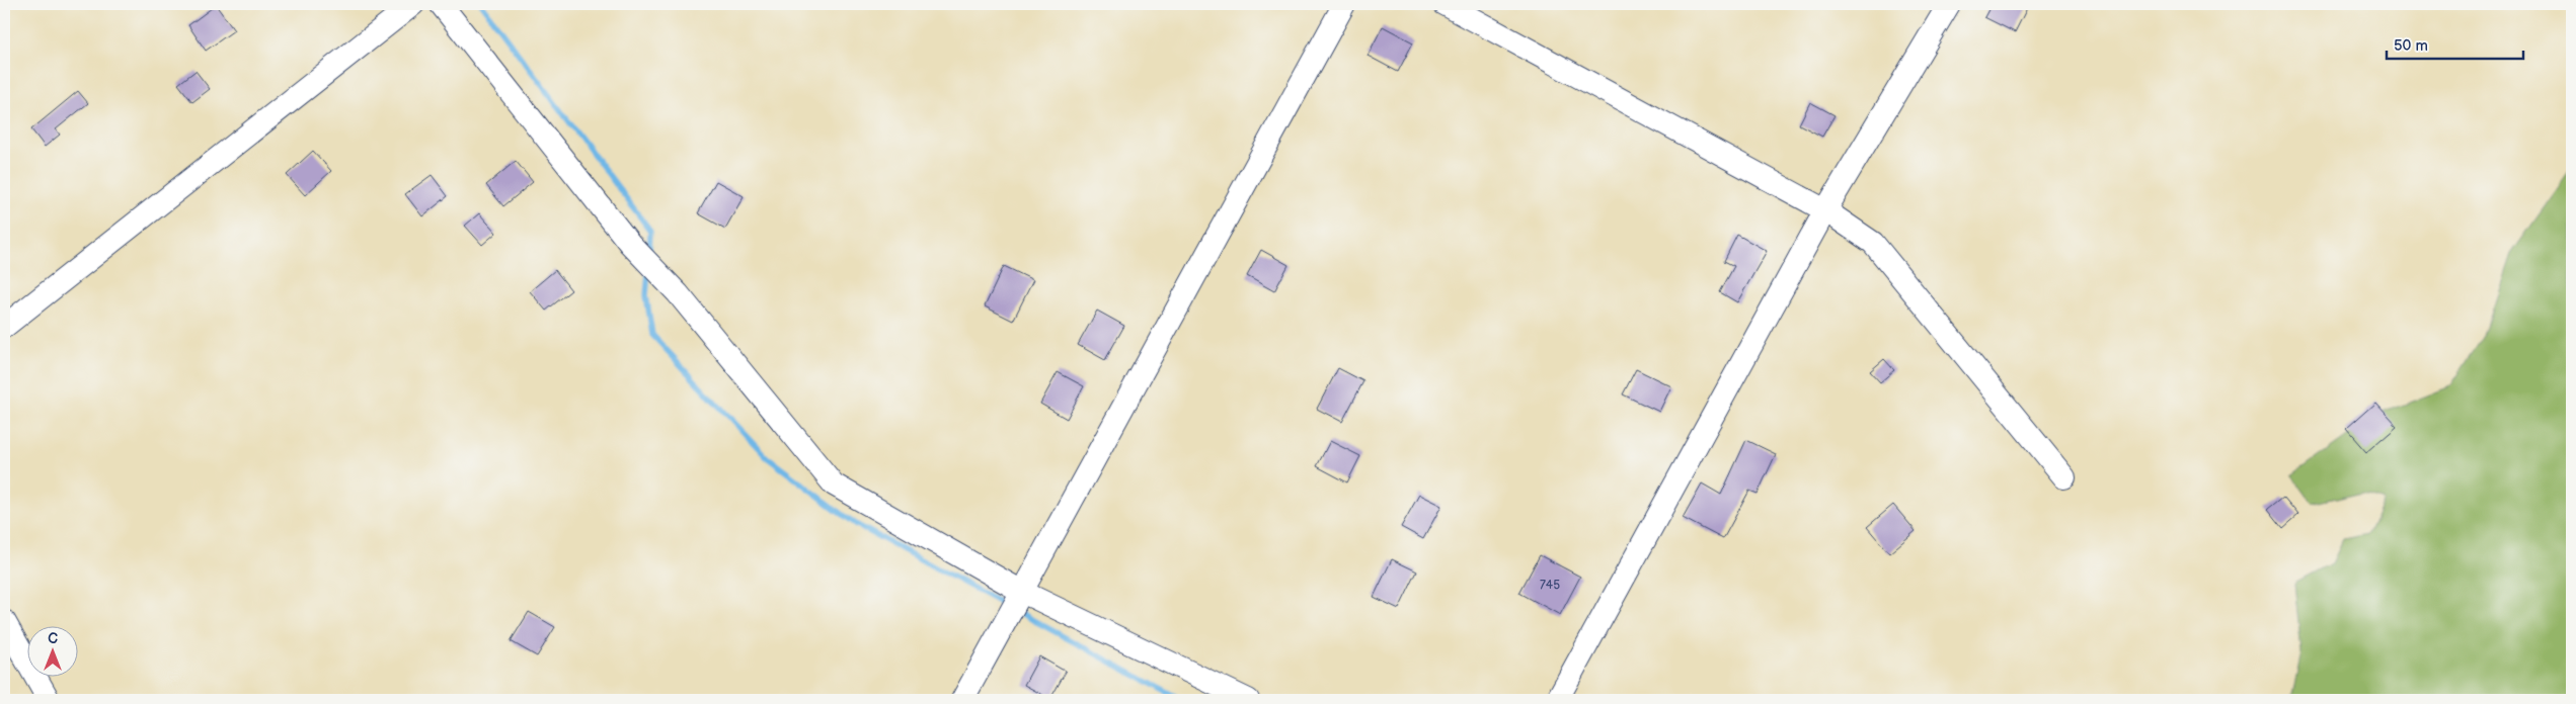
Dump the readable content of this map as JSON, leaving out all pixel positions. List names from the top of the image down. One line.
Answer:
{"house_numbers":["745"],"scale_bar":"50 m","north":"top"}
